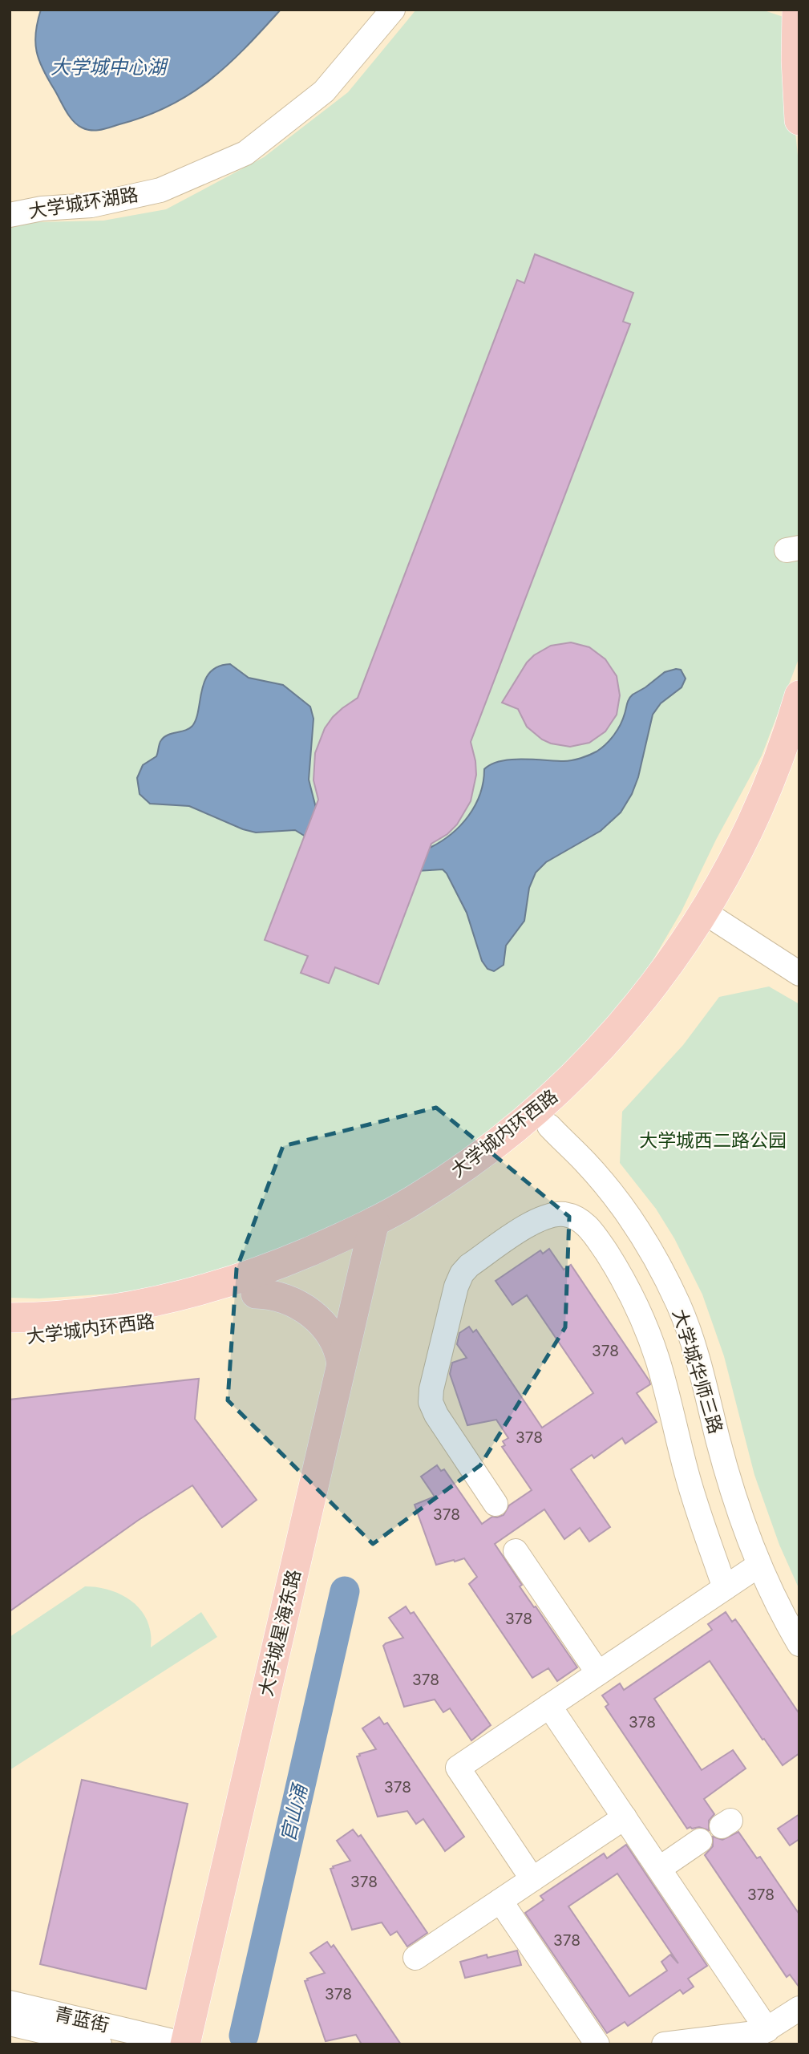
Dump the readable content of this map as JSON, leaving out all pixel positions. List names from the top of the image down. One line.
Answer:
{"streets":{"main road":["大学城内环西路","大学城星海东路"],"street":["大学城环湖路","大学城华师三路","青蓝街"]},"crossings":[["大学城内环西路","大学城华师三路"],["大学城内环西路","大学城星海东路"],["大学城星海东路","青蓝街"]],"water":["大学城中心湖","官山涌"],"parks":["大学城西二路公园"],"house_numbers":["378","378","378","378","378","378","378","378","378","378","378"]}
